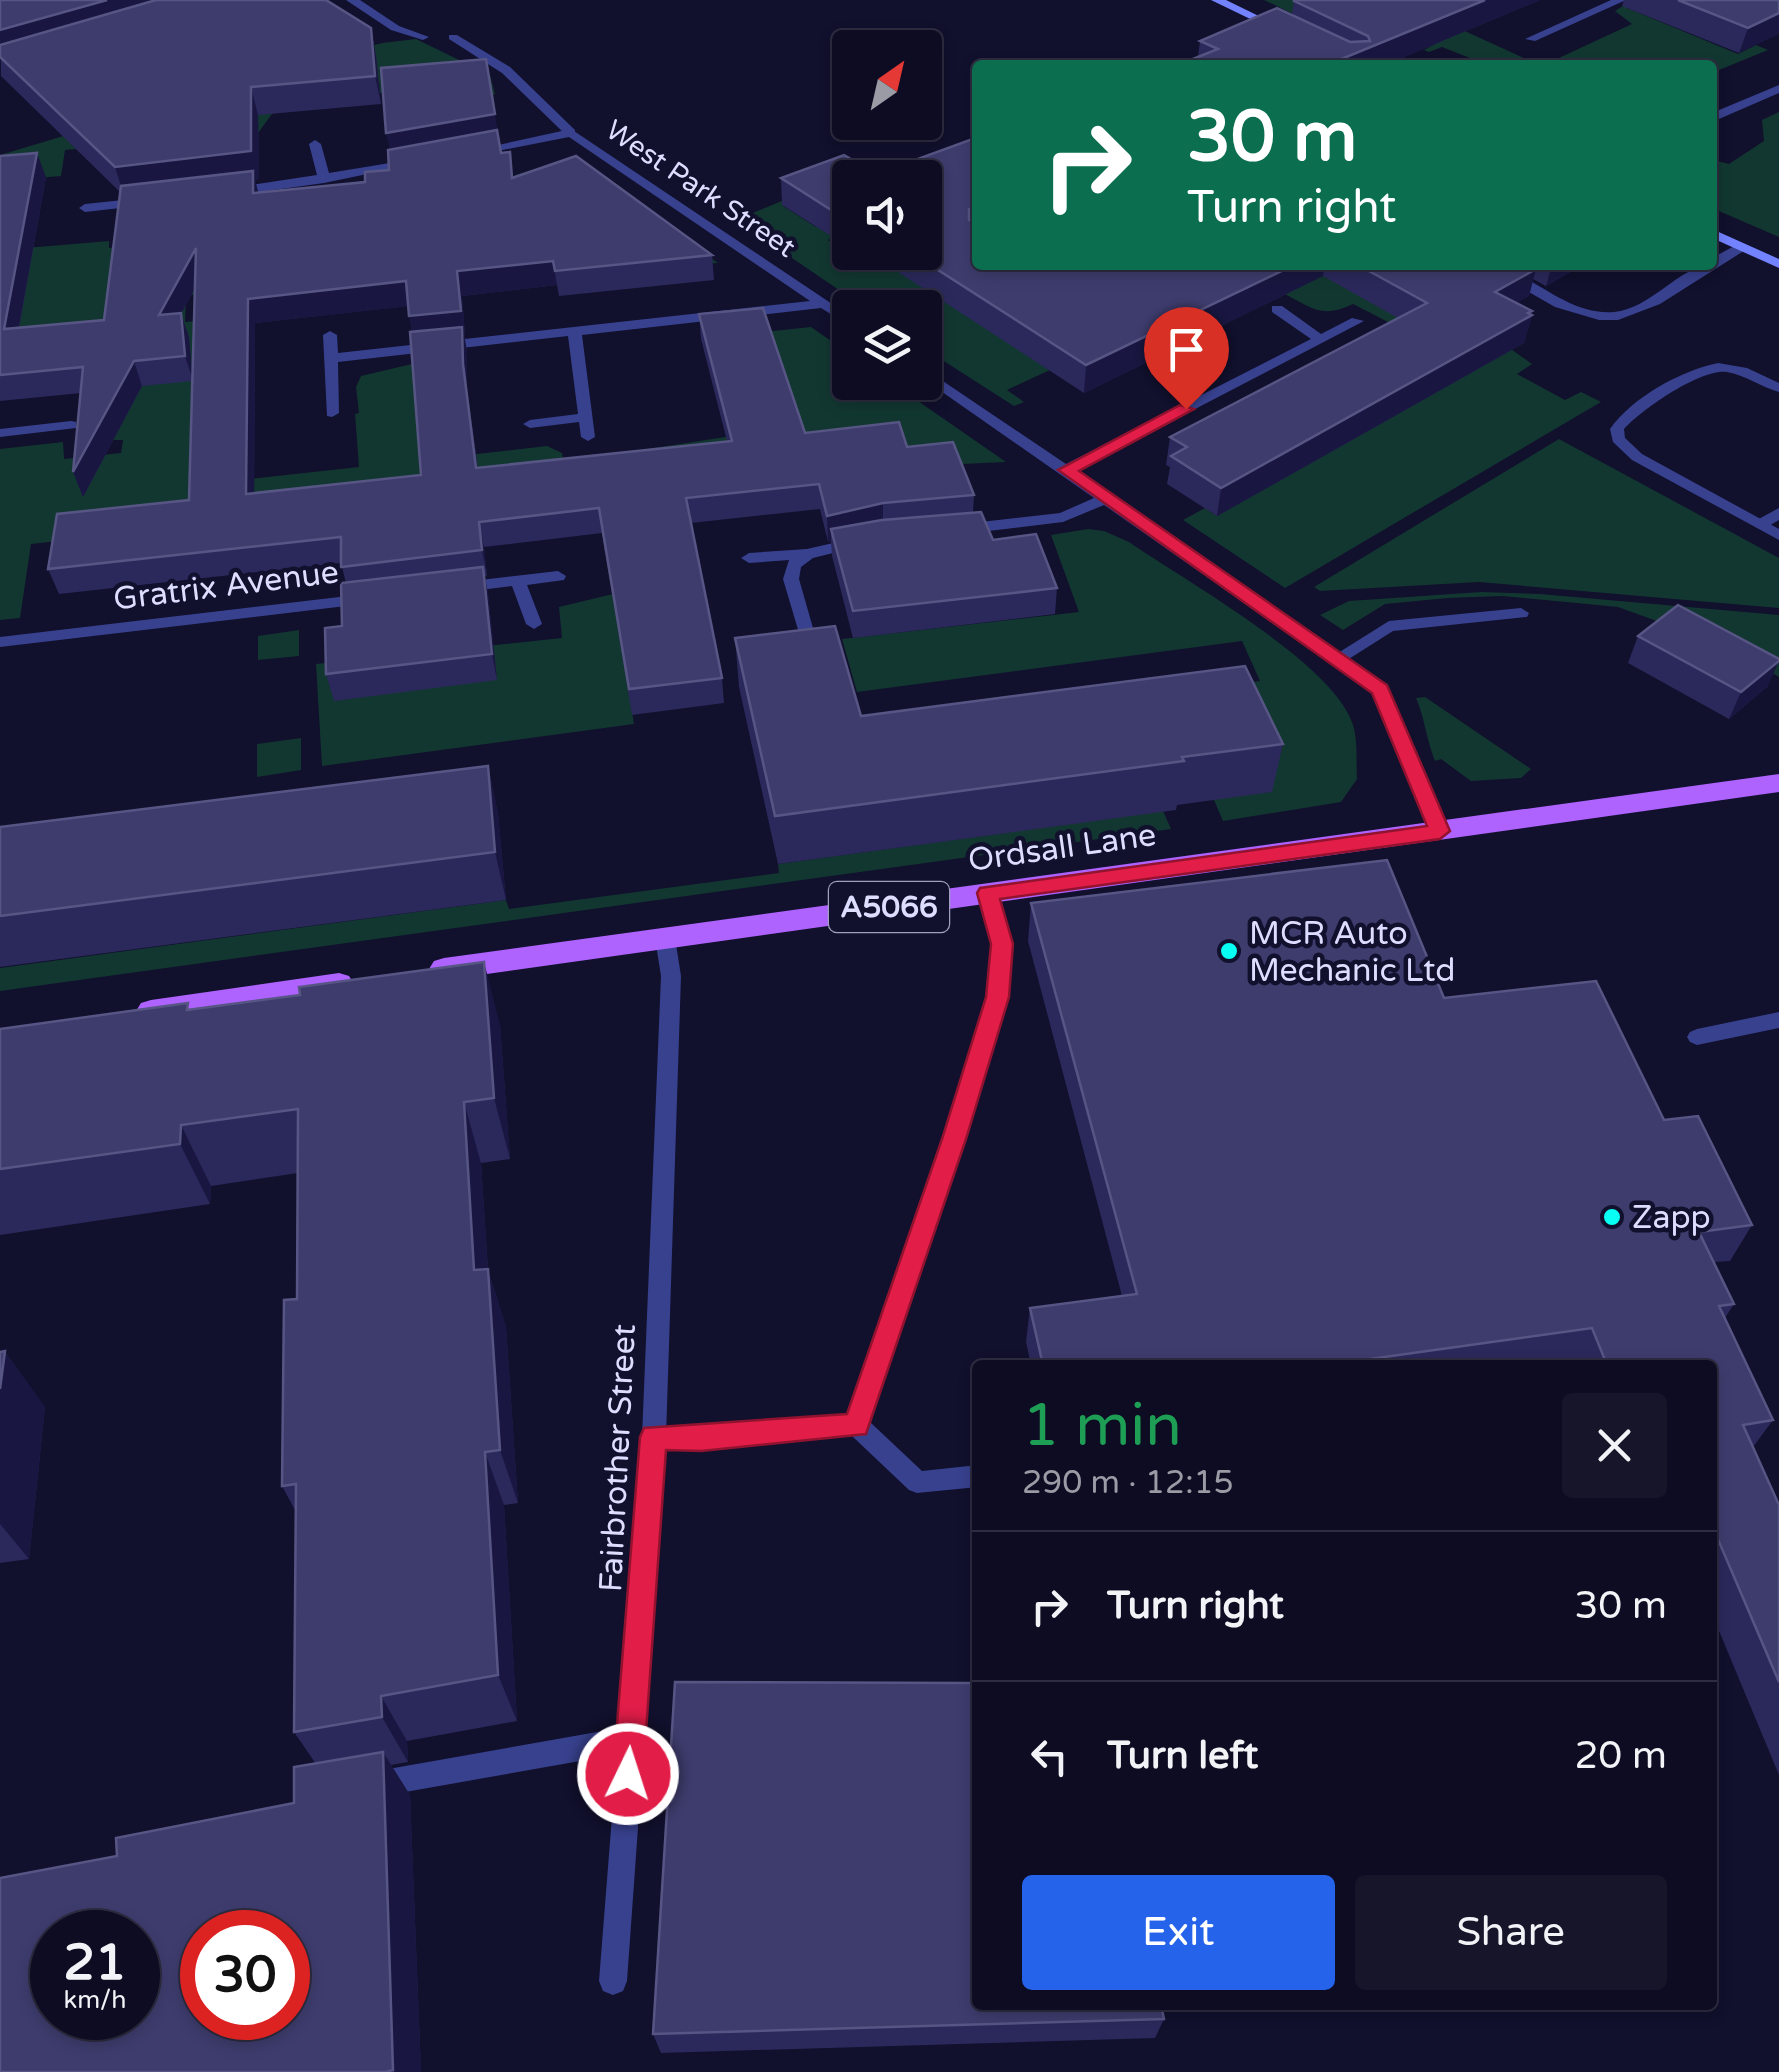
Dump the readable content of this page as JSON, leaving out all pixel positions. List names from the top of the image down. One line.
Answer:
{"streets":{"main road":["Ordsall Lane","A5066"],"street":["West Park Street","Gratrix Avenue","Fairbrother Street"]},"crossings":[["Ordsall Lane","Fairbrother Street"]],"places":["MCR Auto Mechanic Ltd","Zapp"],"north":"top right","page":{"turn":["30 m","Turn right"],"heading":["1 min","290 m · 12:15"],"list":[{"name":"Turn right","value":"30 m"},{"name":"Turn left","value":"20 m"}],"buttons":["Exit","Share"],"speed":"21 km/h","limit":"30"}}
